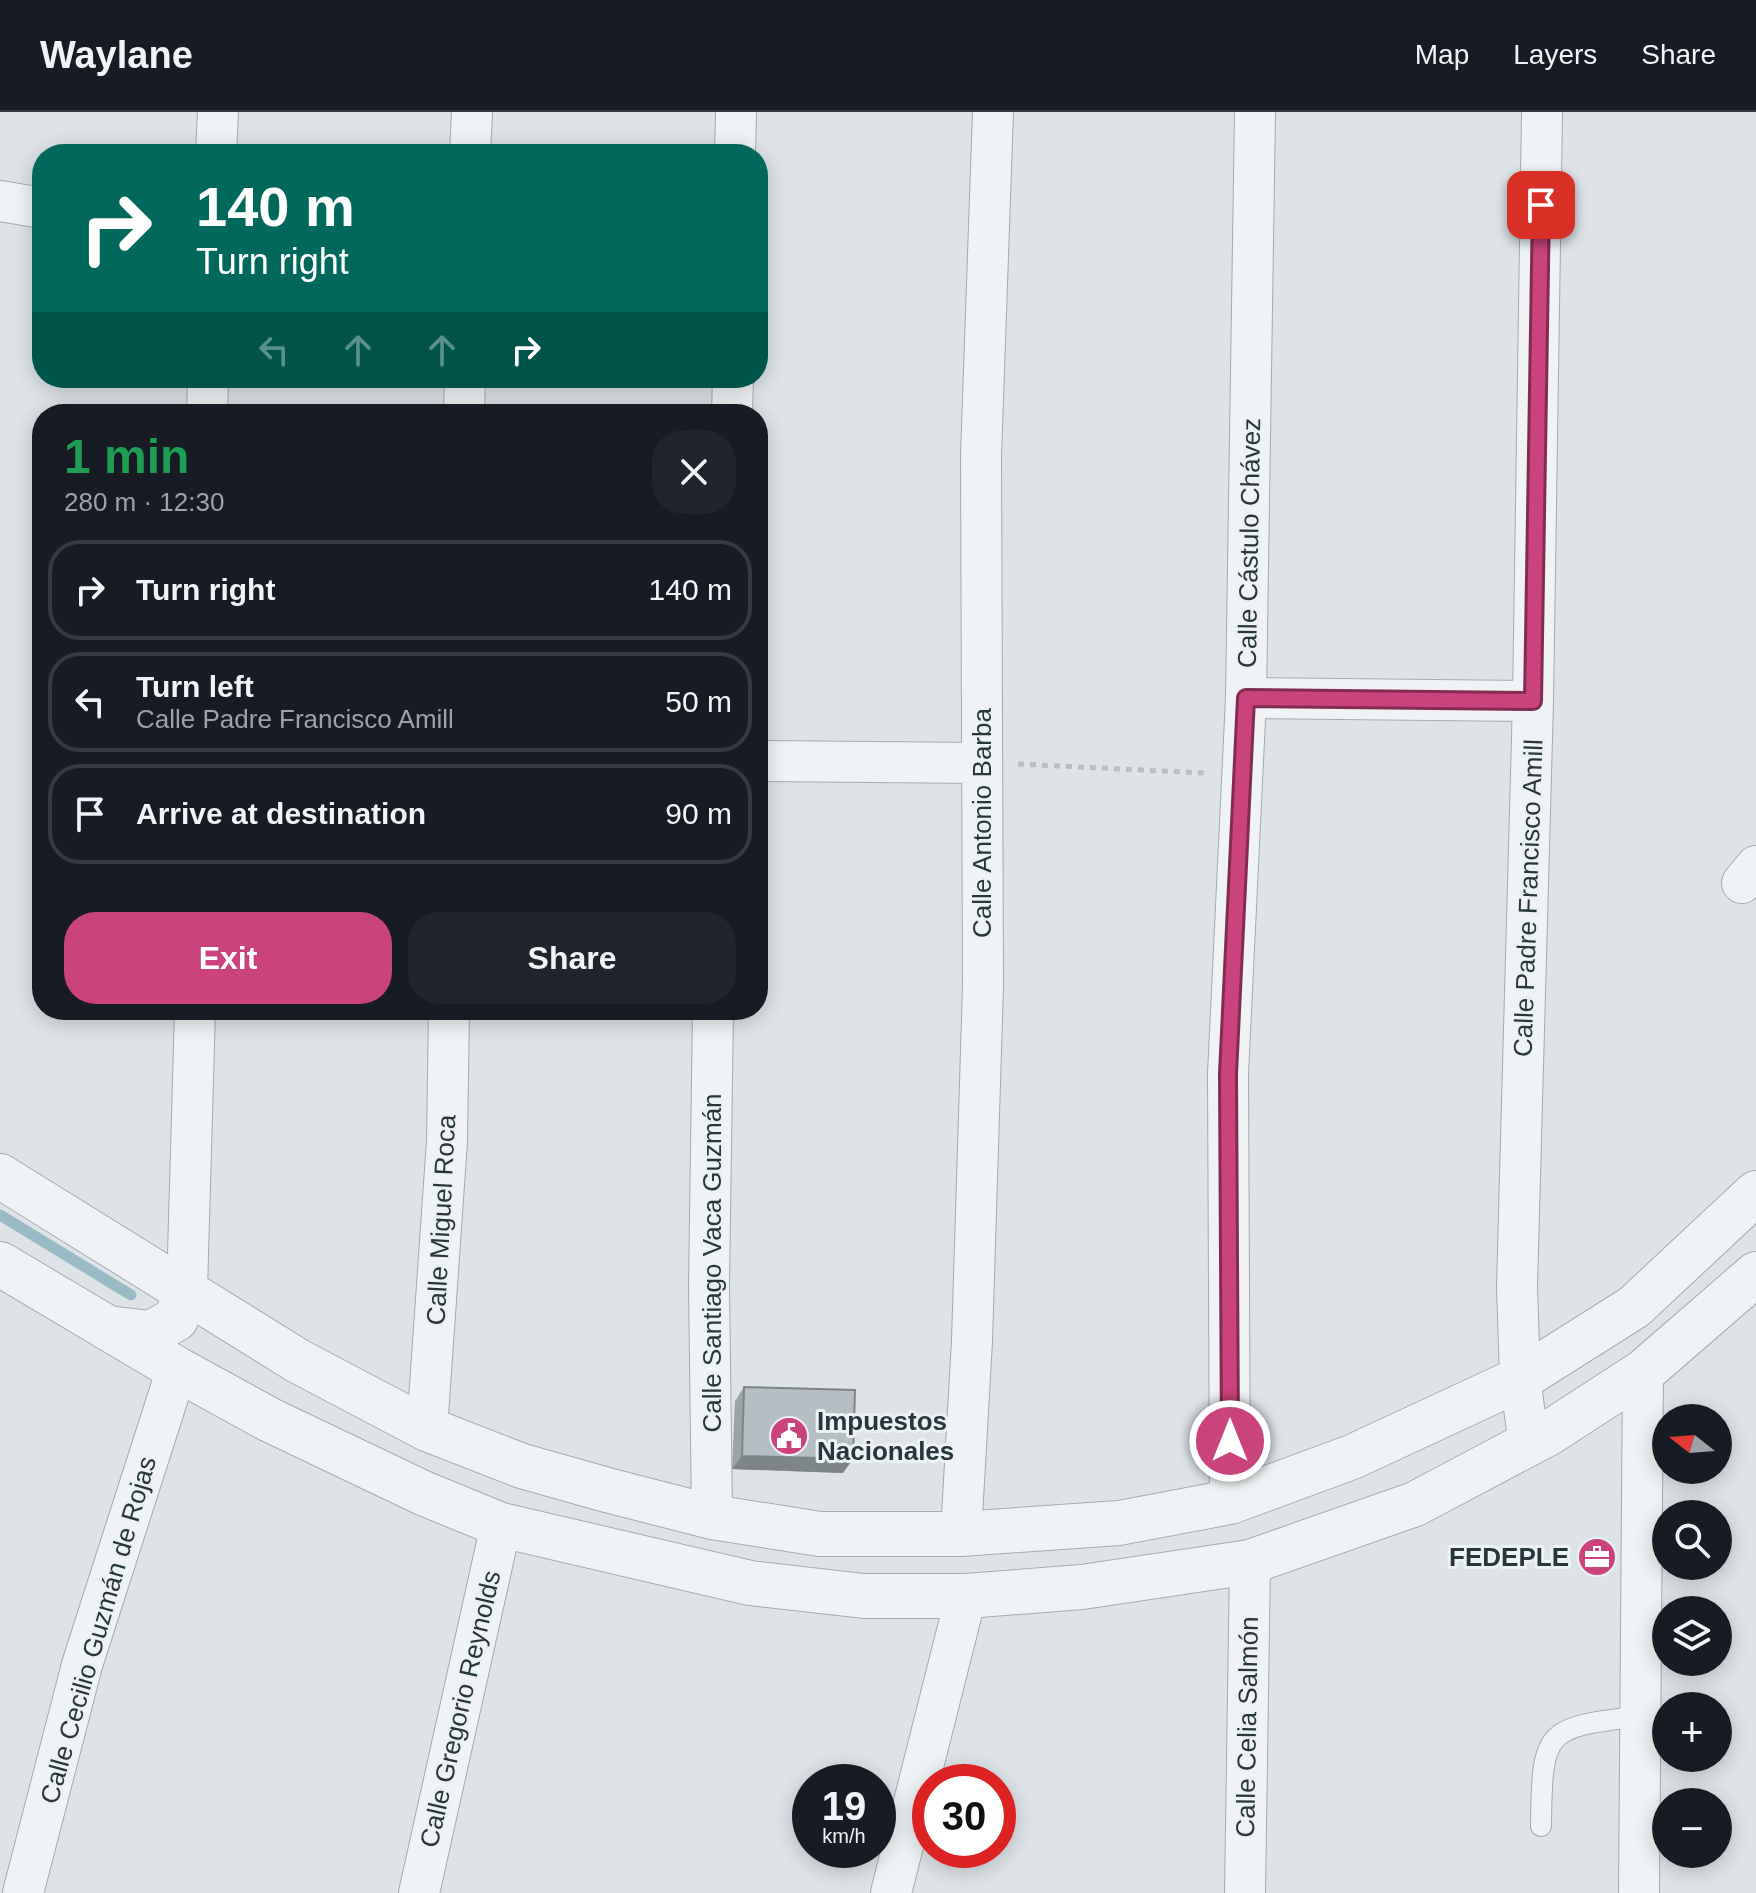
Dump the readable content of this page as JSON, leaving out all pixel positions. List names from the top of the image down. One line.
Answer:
{"streets":{"street":["Calle Cástulo Chávez","Calle Antonio Barba","Calle Padre Francisco Amill","Calle Miguel Roca","Calle Santiago Vaca Guzmán","Calle Cecilio Guzmán de Rojas","Calle Gregorio Reynolds","Calle Celia Salmón"]},"places":{"public building":["Impuestos Nacionales"],"office":["FEDEPLE"]},"north":"left","page":{"header":"Waylane","nav":["Map","Layers","Share"],"turn":["140 m","Turn right"],"heading":["1 min","280 m · 12:30"],"list":[{"name":"Turn right","value":"140 m"},{"name":"Turn left","note":"Calle Padre Francisco Amill","value":"50 m"},{"name":"Arrive at destination","value":"90 m"}],"buttons":["Exit","Share"],"map_buttons":["+","−"],"speed":"19 km/h","limit":"30"}}
